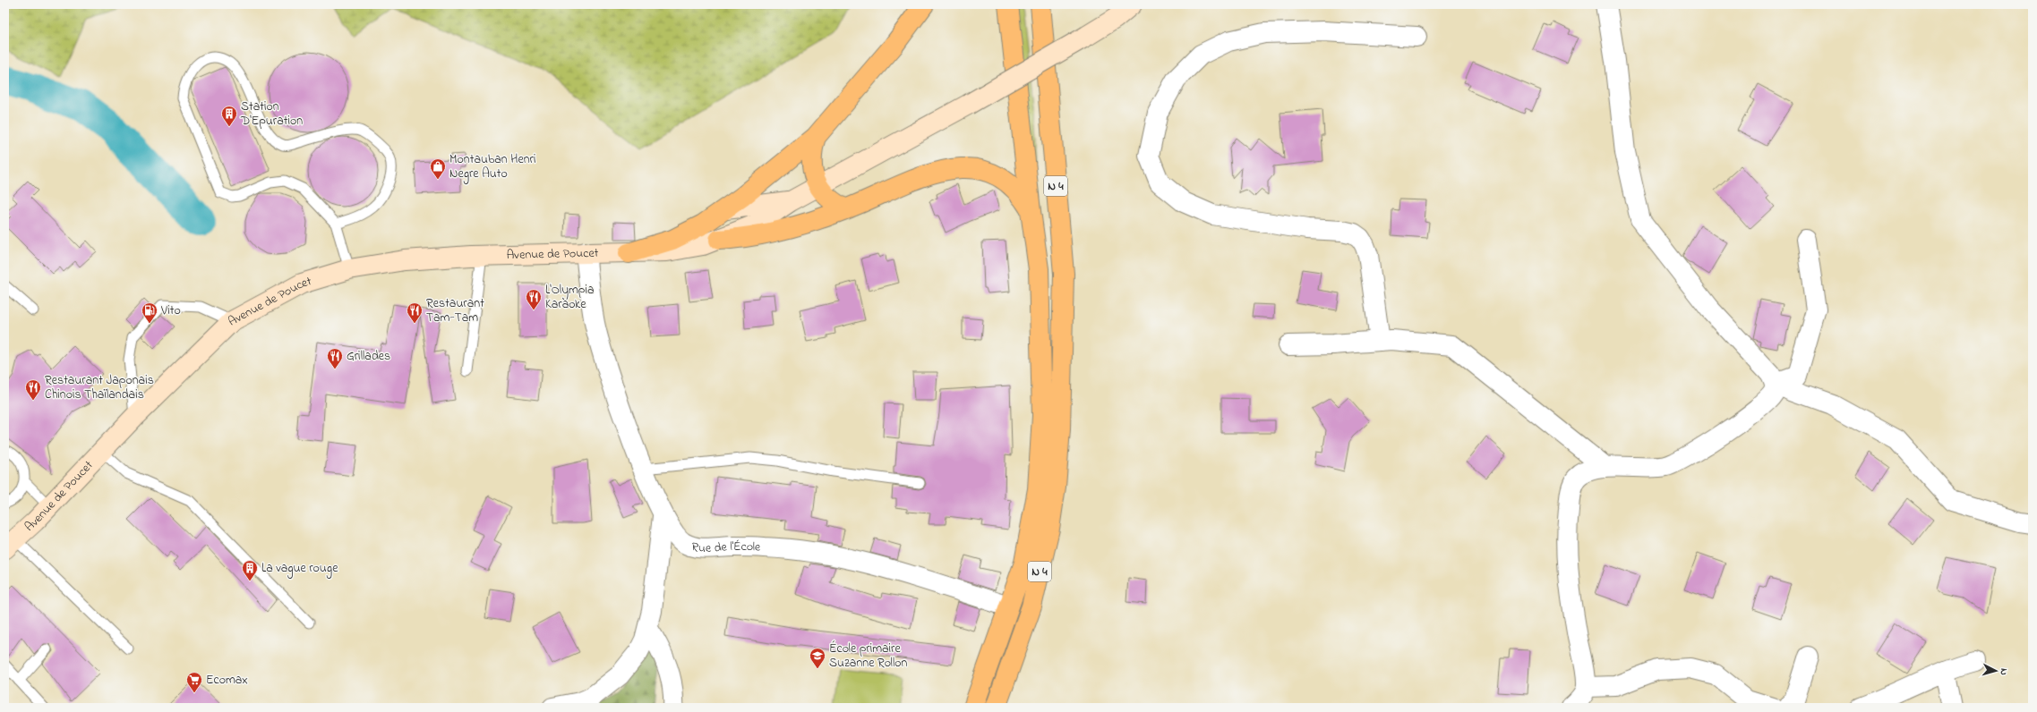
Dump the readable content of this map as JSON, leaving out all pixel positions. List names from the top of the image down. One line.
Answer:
{"streets":{"highway":["N 4"],"main road":["Avenue de Poucet"],"street":["Rue de l'École"]},"crossings":[["N 4","Rue de l'École"],["Avenue de Poucet","Rue de l'École"]],"places":{"building":["Station D'Epuration","La vague rouge"],"shop":["Montauban Henri Negre Auto"],"restaurant":["L'Olympia Karaoke","Restaurant Tam-Tam","Grillades","Restaurant Japonais Chinois Thaïlandais"],"fuel station":["Vito"],"school or university":["École primaire Suzanne Rollon"],"supermarket":["Ecomax"]},"north":"right"}
